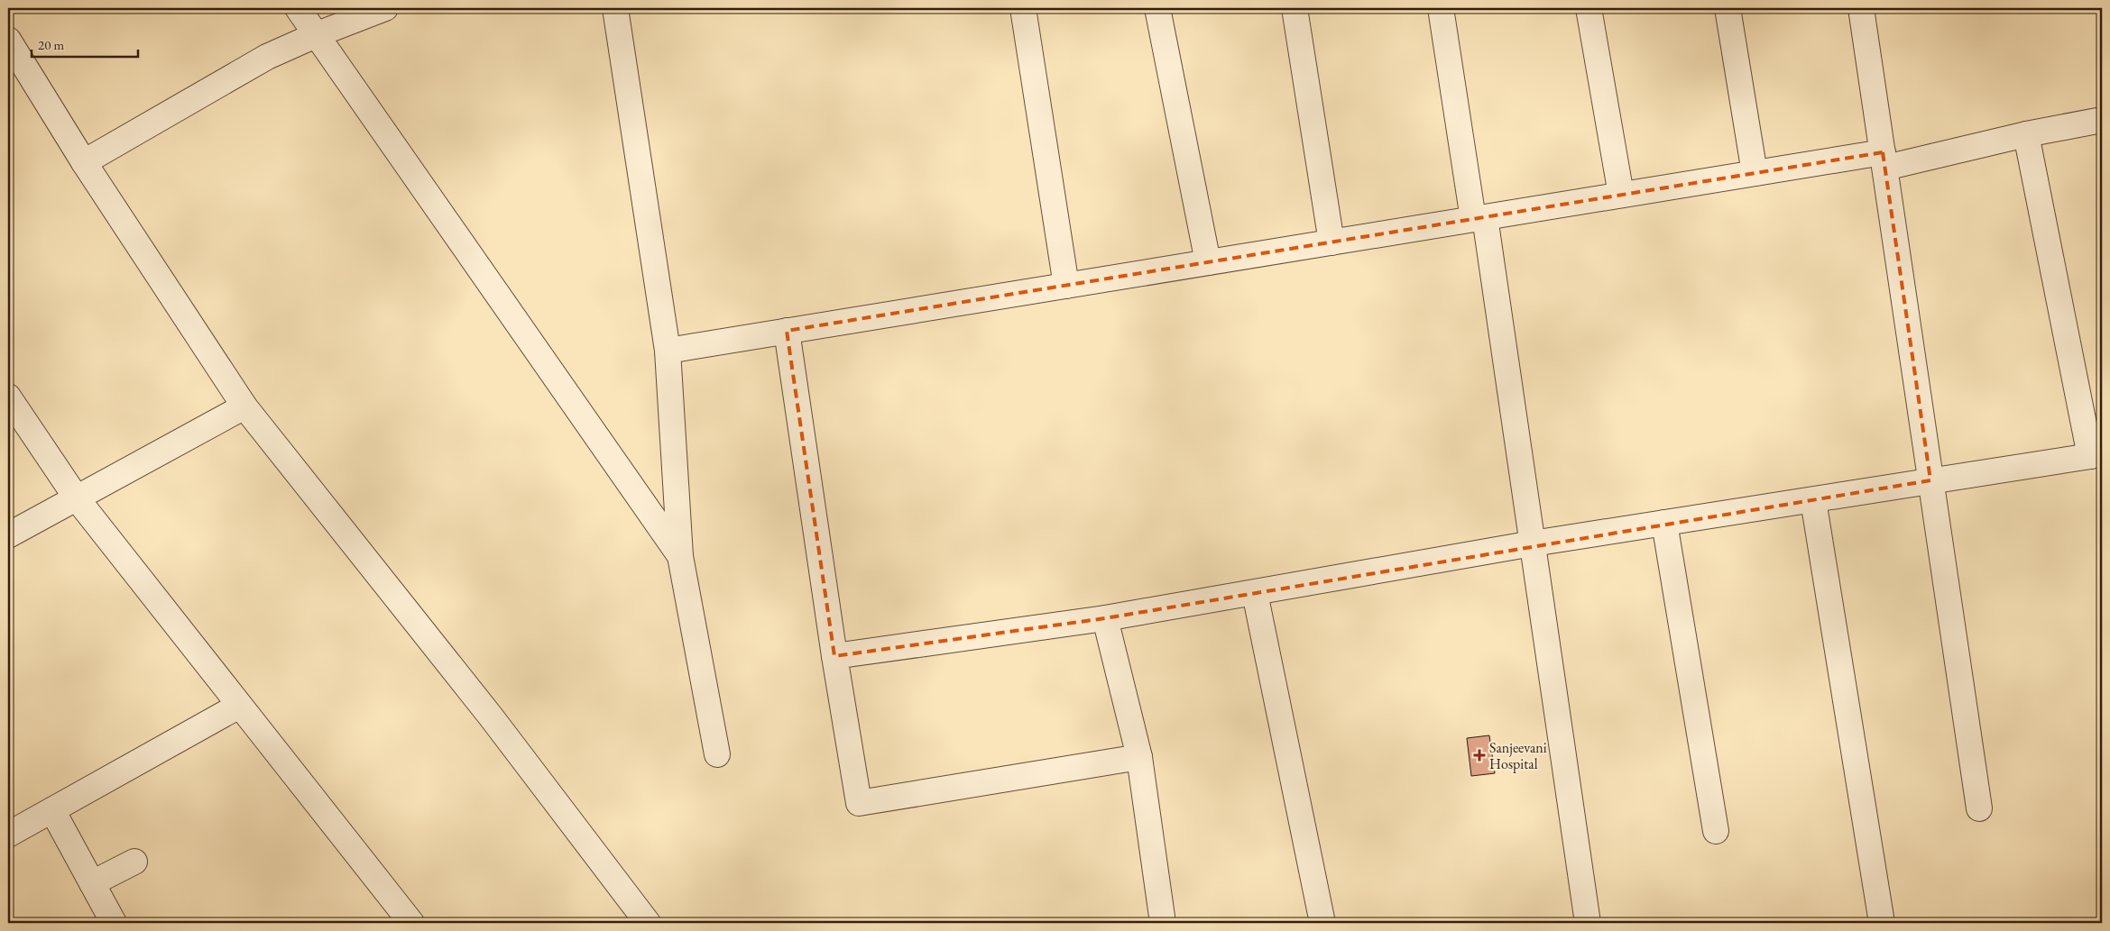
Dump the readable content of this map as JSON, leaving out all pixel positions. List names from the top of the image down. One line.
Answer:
{"places":{"health":["Sanjeevani Hospital"]},"scale_bar":"20 m"}
